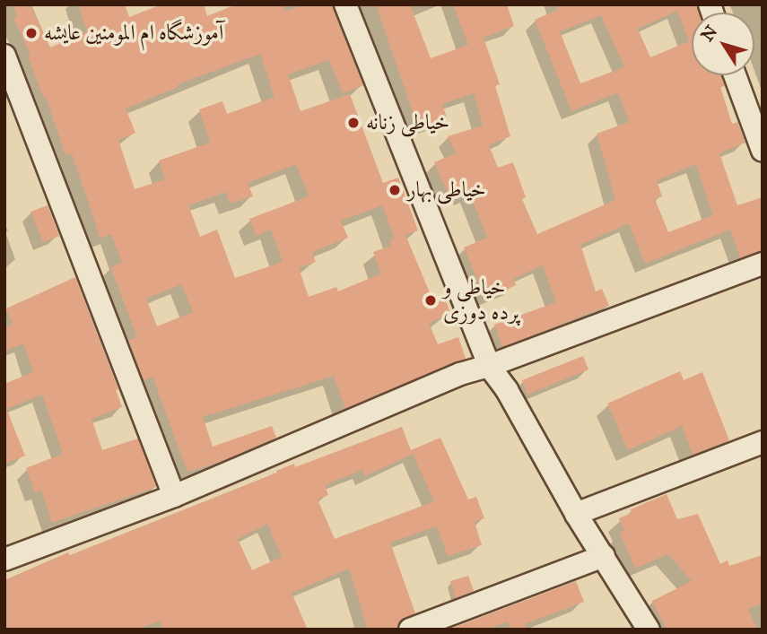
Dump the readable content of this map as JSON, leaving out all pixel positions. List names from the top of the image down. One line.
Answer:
{"places":["آموزشگاه ام المومنین عایشه","خیاطی زنانه","خیاطی بهار","خیاطی و پرده دوزی"],"north":"top left"}
